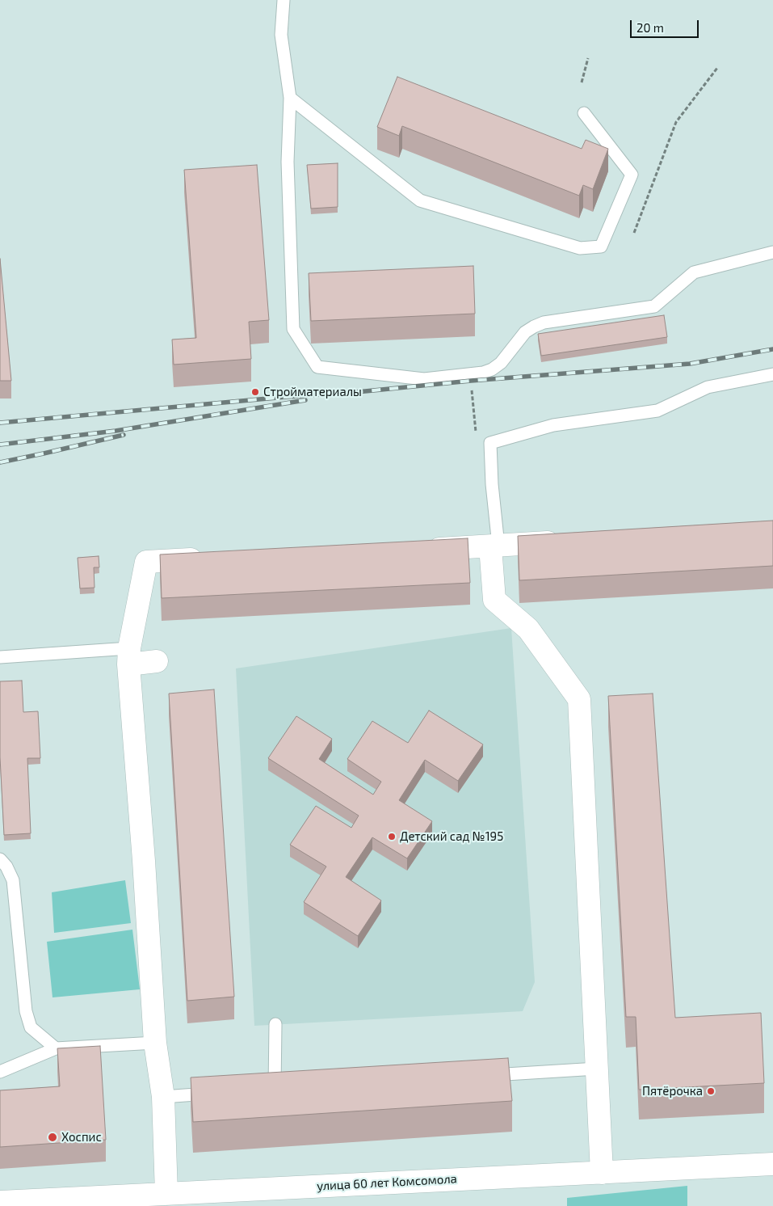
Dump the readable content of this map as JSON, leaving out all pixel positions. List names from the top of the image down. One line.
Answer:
{"streets":{"street":["улица 60 лет Комсомола"]},"places":["Стройматериалы","Детский сад №195","Пятёрочка","Хоспис"],"scale_bar":"20 m"}
